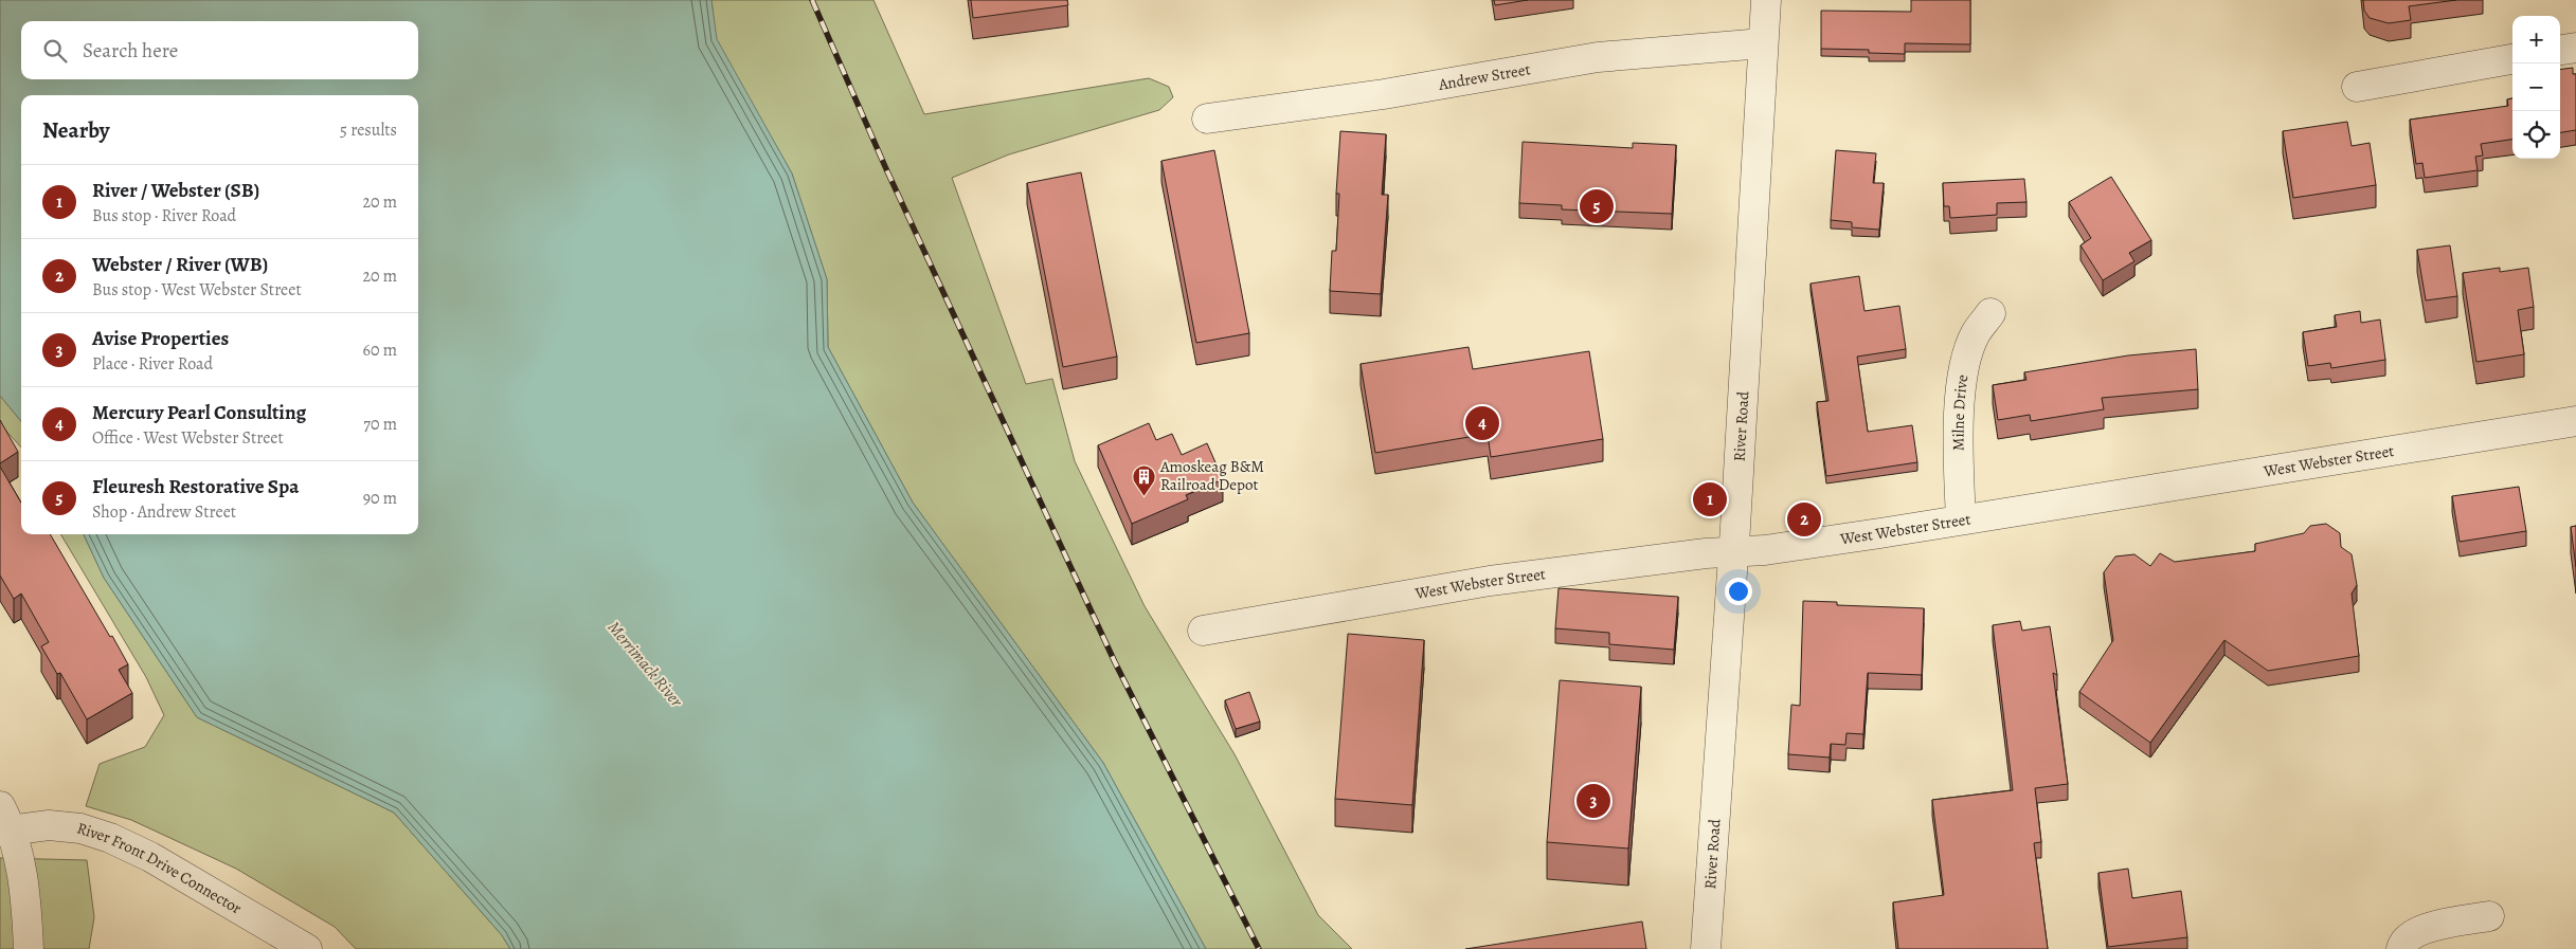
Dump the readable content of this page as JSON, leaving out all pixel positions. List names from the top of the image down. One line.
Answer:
{"streets":{"street":["Andrew Street","Milne Drive","River Road","West Webster Street","River Front Drive Connector"]},"crossings":[["Andrew Street","River Road"],["Milne Drive","West Webster Street"],["River Road","West Webster Street"]],"water":["Merrimack River"],"places":{"building":["Amoskeag B&M Railroad Depot"]},"page":{"map_buttons":["+","−"],"search":"Search here","heading":["Nearby","5 results"],"list":[{"mark":"1","name":"River / Webster (SB)","note":"Bus stop · River Road","value":"20 m"},{"mark":"2","name":"Webster / River (WB)","note":"Bus stop · West Webster Street","value":"20 m"},{"mark":"3","name":"Avise Properties","note":"Place · River Road","value":"60 m"},{"mark":"4","name":"Mercury Pearl Consulting","note":"Office · West Webster Street","value":"70 m"},{"mark":"5","name":"Fleuresh Restorative Spa","note":"Shop · Andrew Street","value":"90 m"}],"pins":["5","4","1","2","3"]}}
